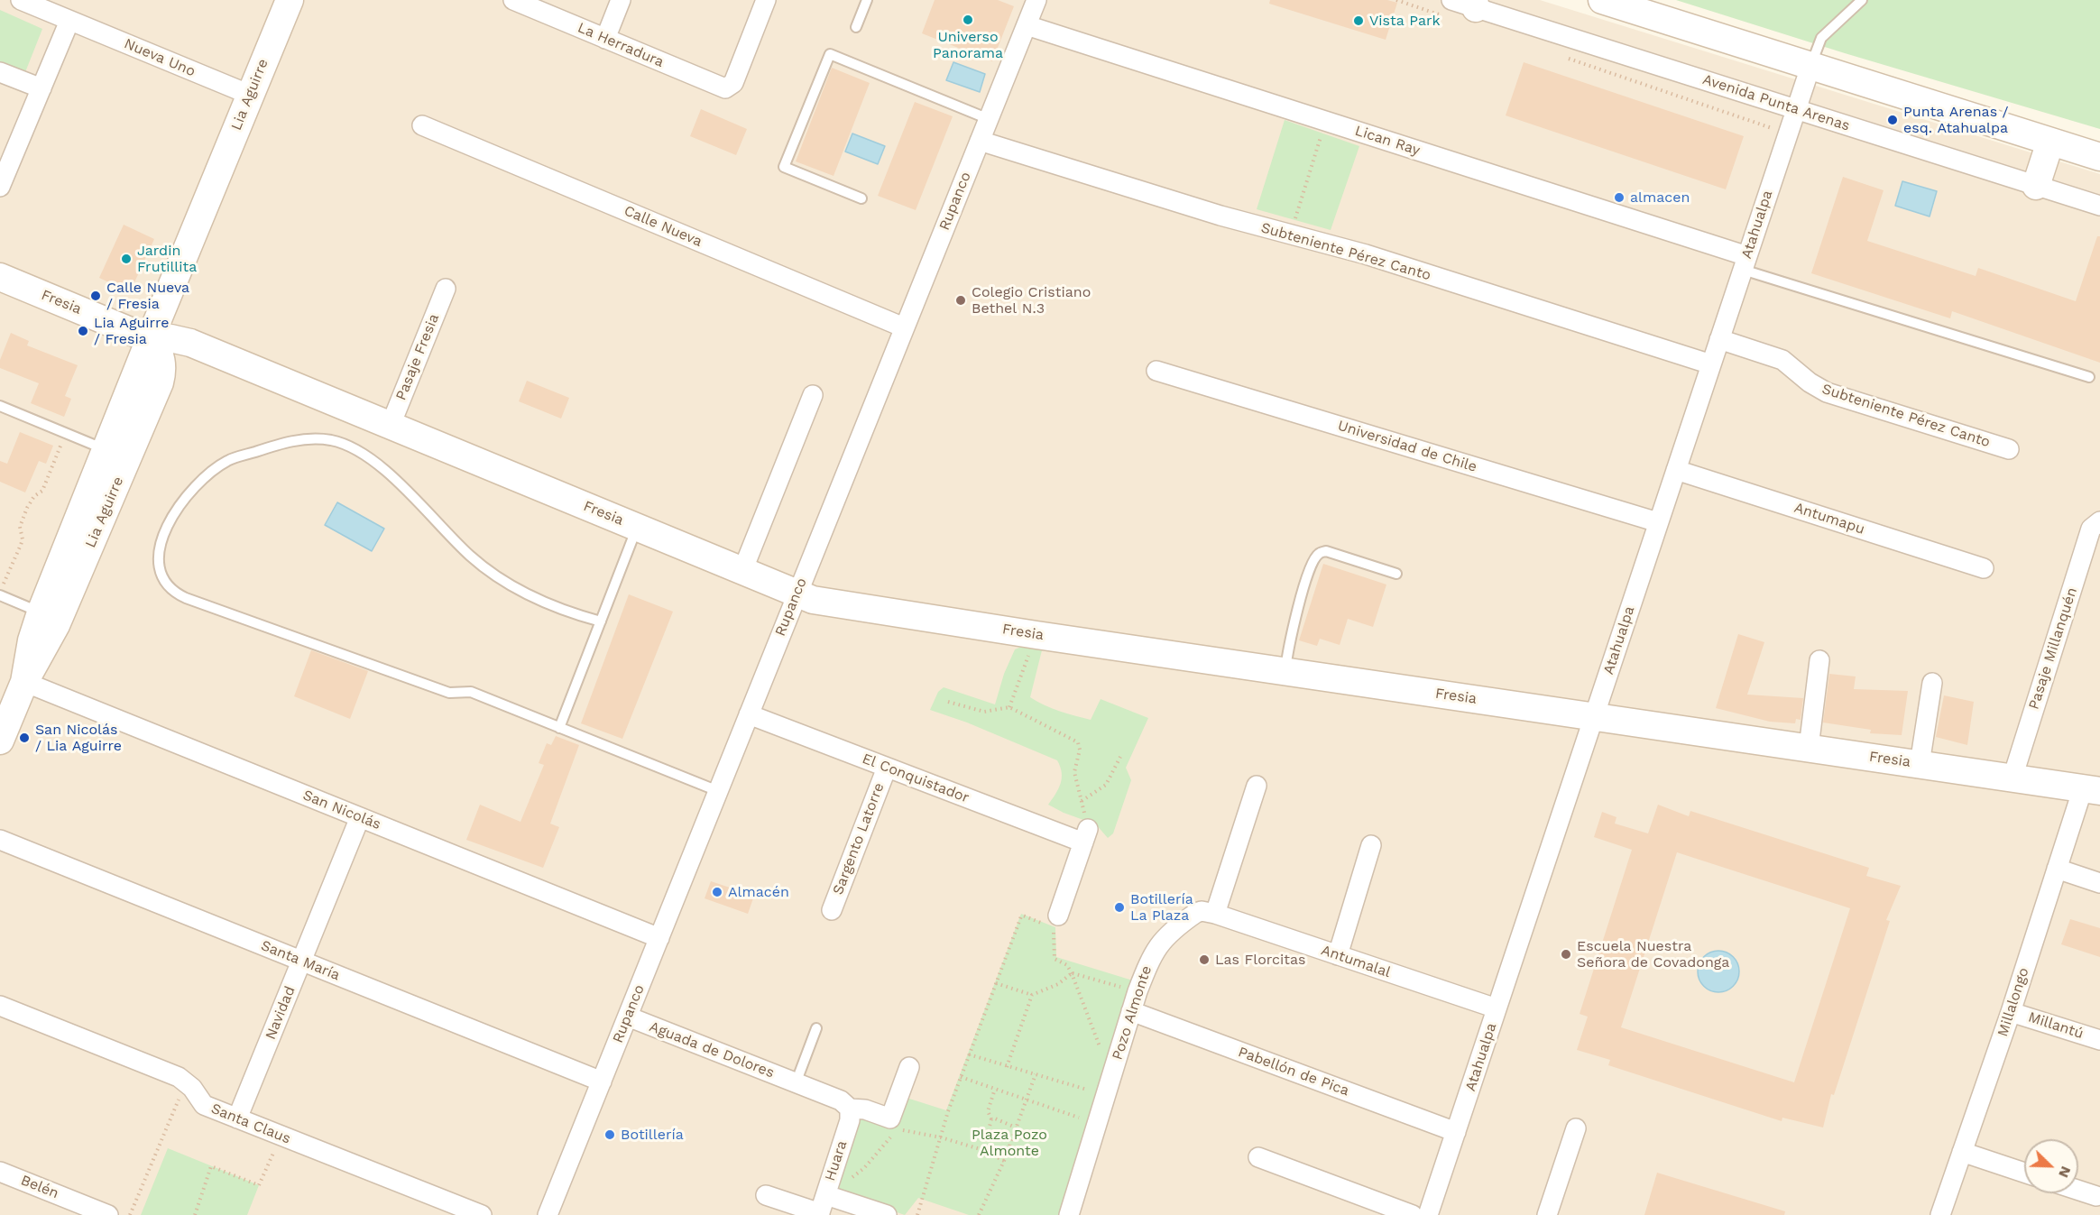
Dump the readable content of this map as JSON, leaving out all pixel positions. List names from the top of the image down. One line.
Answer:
{"streets":{"street":["La Herradura","Nueva Uno","Lia Aguirre","Avenida Punta Arenas","Lican Ray","Rupanco","Atahualpa","Calle Nueva","Subteniente Pérez Canto","Fresia","Pasaje Fresia","Universidad de Chile","Antumapu","Pasaje Millanquén","El Conquistador","San Nicolás","Sargento Latorre","Santa María","Antumalal","Millalongo","Navidad","Pozo Almonte","Millantú","Aguada de Dolores","Pabellón de Pica","Santa Claus","Huara","Belén"]},"crossings":[["Nueva Uno","Lia Aguirre"],["Lia Aguirre","Fresia"],["Lia Aguirre","San Nicolás"],["Avenida Punta Arenas","Atahualpa"],["Lican Ray","Rupanco"],["Lican Ray","Atahualpa"],["Rupanco","Calle Nueva"],["Rupanco","Subteniente Pérez Canto"],["Rupanco","Fresia"],["Rupanco","El Conquistador"],["Rupanco","San Nicolás"],["Rupanco","Santa María"],["Rupanco","Aguada de Dolores"],["Atahualpa","Subteniente Pérez Canto"],["Atahualpa","Fresia"],["Atahualpa","Universidad de Chile"],["Atahualpa","Antumapu"],["Atahualpa","Antumalal"],["Atahualpa","Pabellón de Pica"],["Fresia","Pasaje Fresia"],["Fresia","Pasaje Millanquén"],["Fresia","Millalongo"],["El Conquistador","Sargento Latorre"],["San Nicolás","Navidad"],["Santa María","Navidad"],["Antumalal","Pozo Almonte"],["Millalongo","Millantú"],["Navidad","Santa Claus"],["Pozo Almonte","Pabellón de Pica"],["Aguada de Dolores","Huara"]],"parks":["Plaza Pozo Almonte"],"places":["Universo Panorama","Vista Park","Punta Arenas / esq. Atahualpa","almacen","Jardin Frutillita","Calle Nueva / Fresia","Colegio Cristiano Bethel N.3","Lia Aguirre / Fresia","San Nicolás / Lia Aguirre","Almacén","Botillería La Plaza","Escuela Nuestra Señora de Covadonga","Las Florcitas","Botillería"],"north":"bottom right"}
